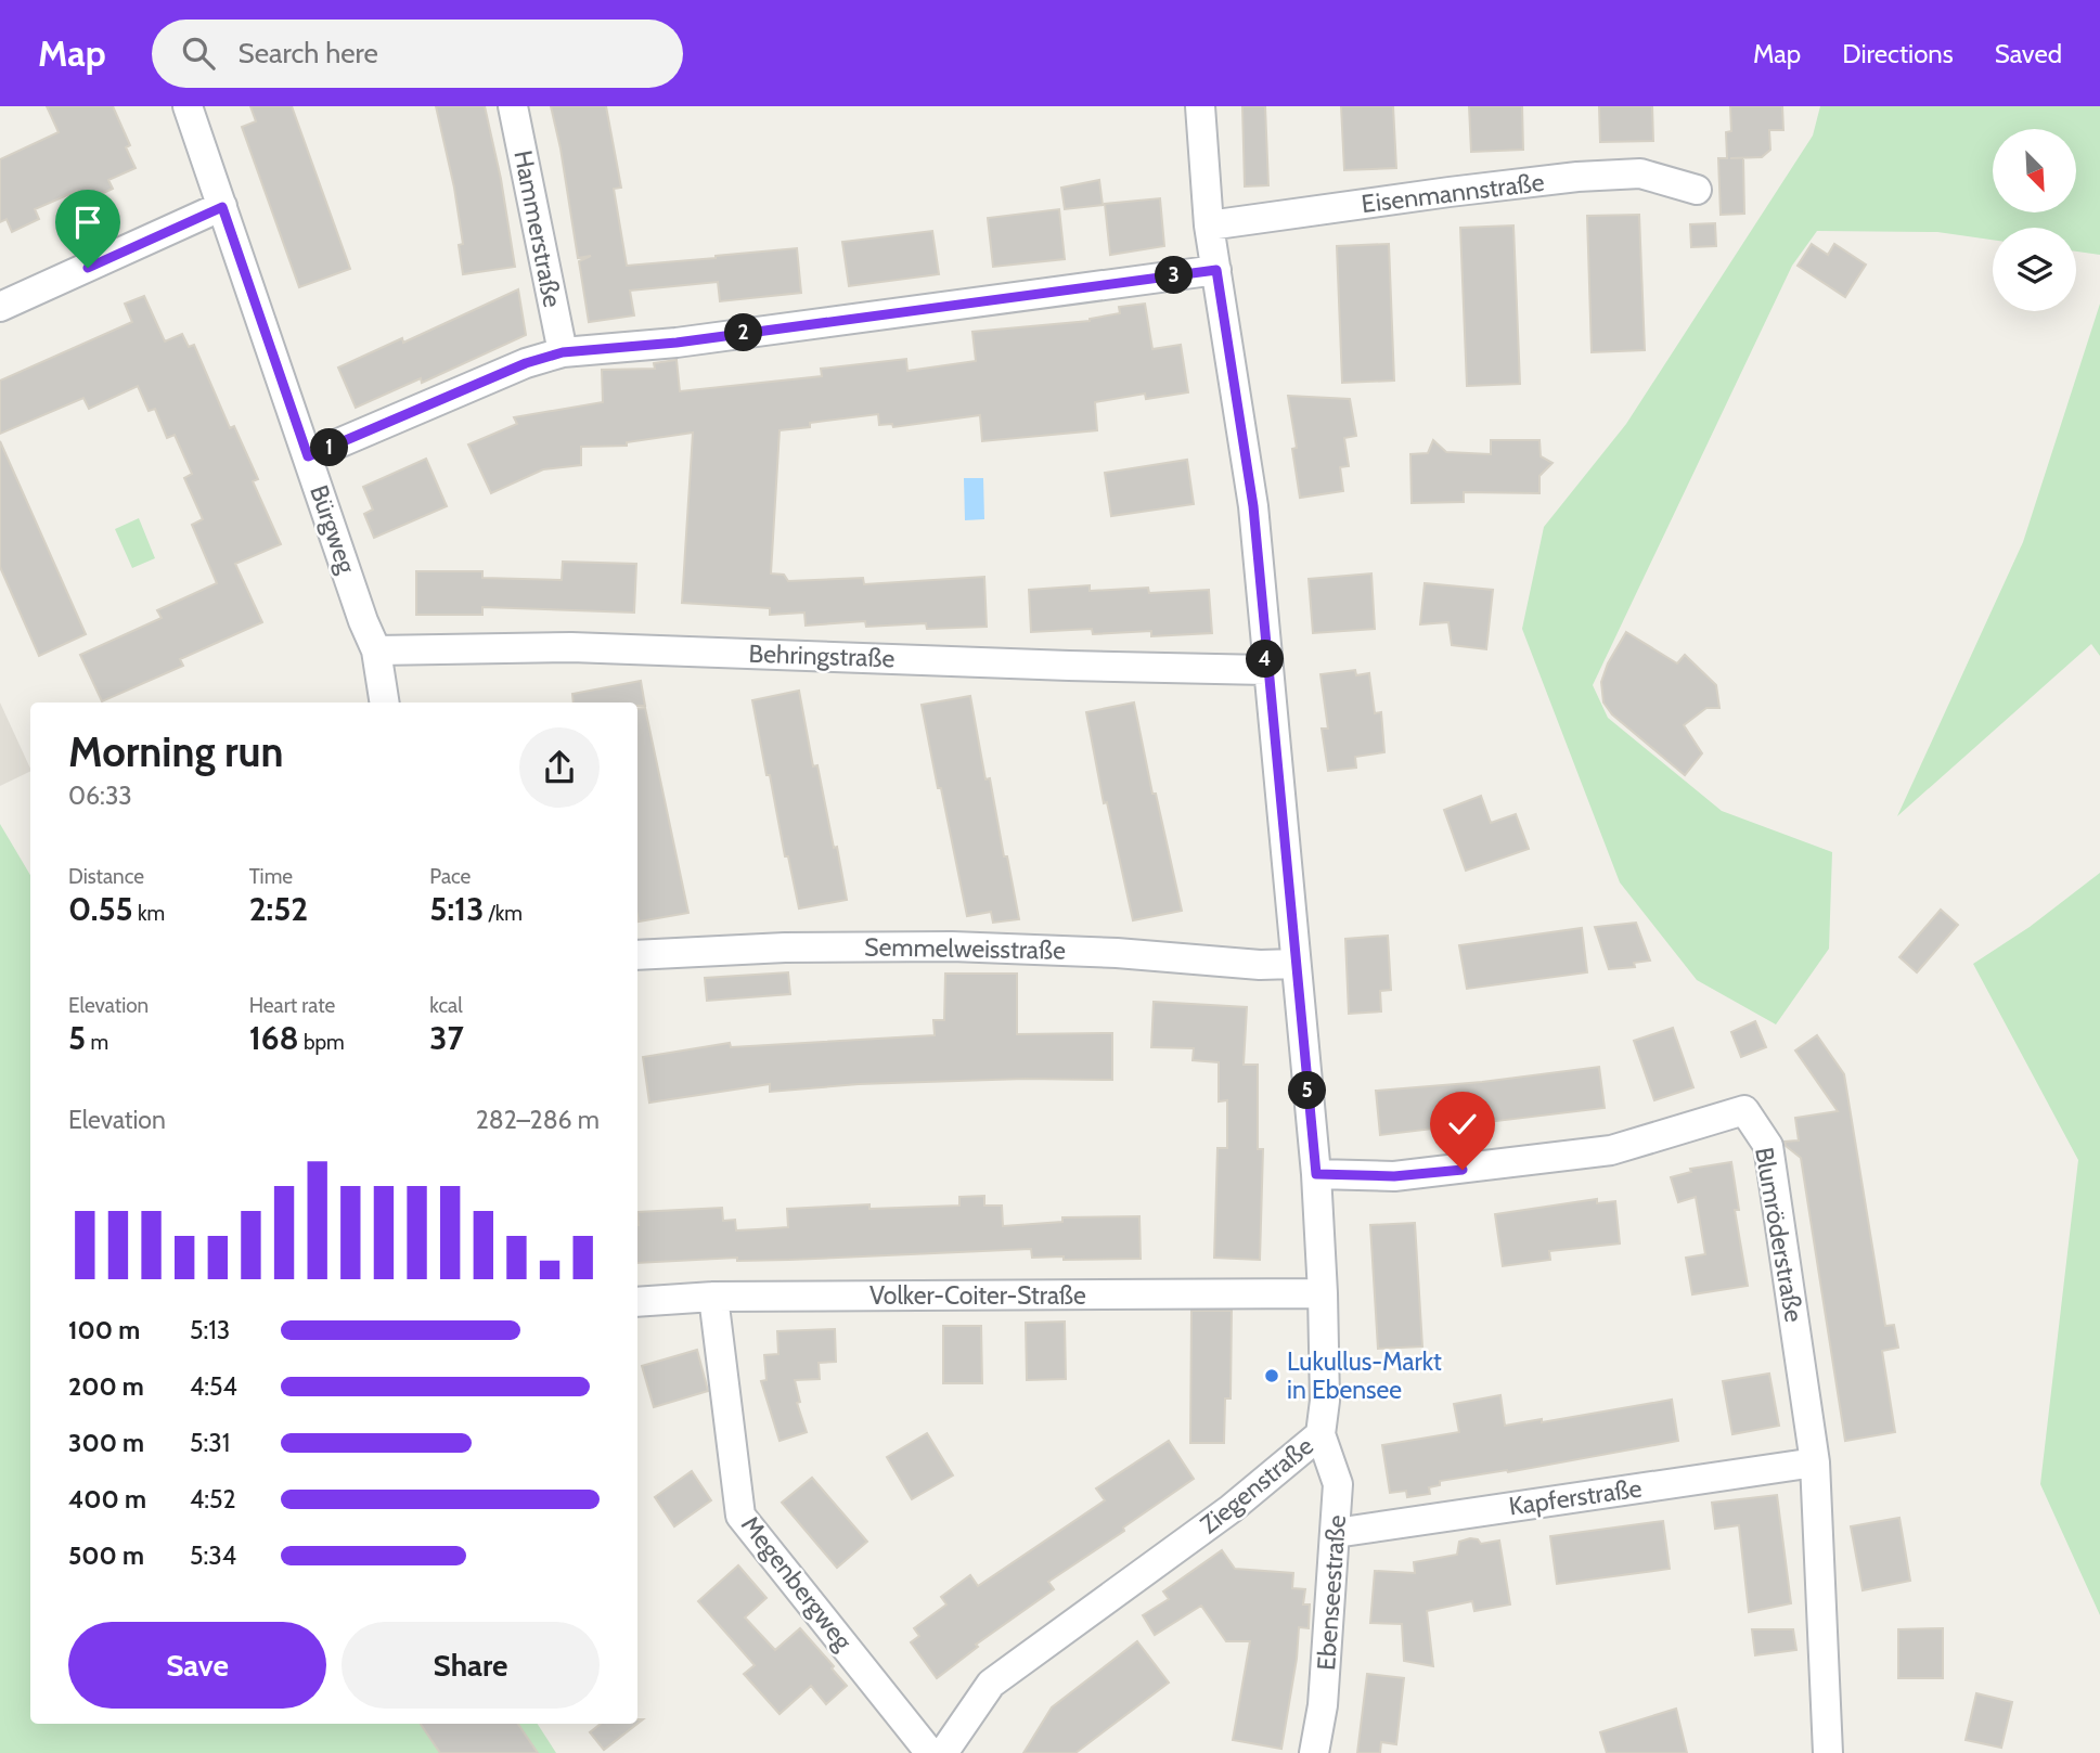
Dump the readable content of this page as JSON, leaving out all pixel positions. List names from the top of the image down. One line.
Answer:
{"streets":{"street":["Eisenmannstraße","Hammerstraße","Bürgweg","Behringstraße","Semmelweisstraße","Blumröderstraße","Volker-Coiter-Straße","Ziegenstraße","Kapferstraße","Megenbergweg","Ebenseestraße"]},"crossings":[["Eisenmannstraße","Ziegenstraße"],["Bürgweg","Behringstraße"],["Behringstraße","Ziegenstraße"],["Semmelweisstraße","Ziegenstraße"],["Blumröderstraße","Ziegenstraße"],["Blumröderstraße","Kapferstraße"],["Volker-Coiter-Straße","Ziegenstraße"],["Volker-Coiter-Straße","Megenbergweg"],["Ziegenstraße","Ebenseestraße"],["Kapferstraße","Ebenseestraße"]],"places":["Lukullus-Markt in Ebensee"],"north":"bottom right","page":{"header":"Map","search":"Search here","nav":["Map","Directions","Saved"],"pins":["3","2","1","4","5"],"heading":["Morning run","06:33"],"stats":[["Distance","0.55 km"],["Time","2:52"],["Pace","5:13 /km"],["Elevation","5 m"],["Heart rate","168 bpm"],["kcal","37"]],"chart":["Elevation","282–286 m"],"list":[{"name":"100 m","note":"5:13"},{"name":"200 m","note":"4:54"},{"name":"300 m","note":"5:31"},{"name":"400 m","note":"4:52"},{"name":"500 m","note":"5:34"}],"buttons":["Save","Share"]}}
